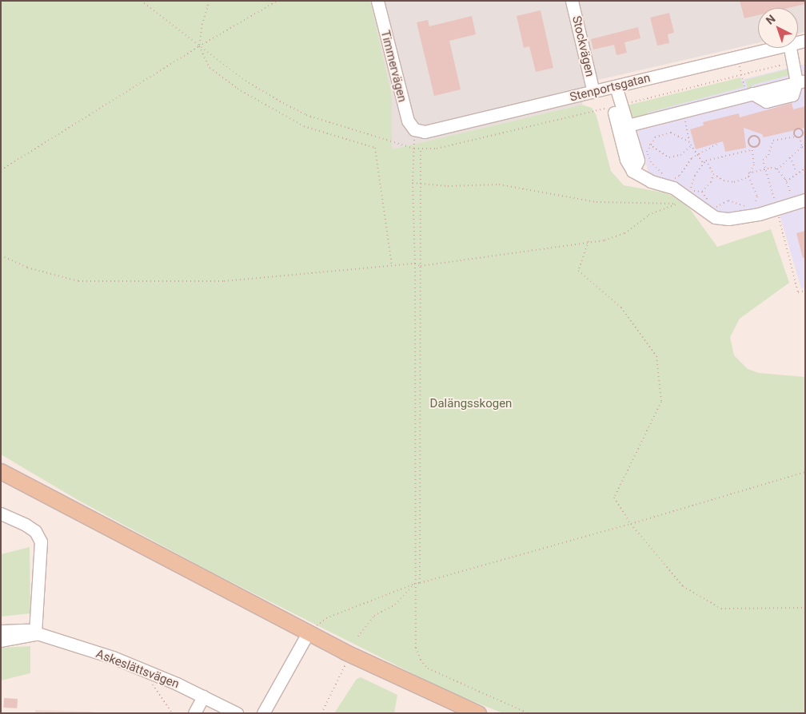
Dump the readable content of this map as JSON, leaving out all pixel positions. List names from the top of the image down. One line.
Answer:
{"streets":{"street":["Stockvägen","Timmervägen","Stenportsgatan","Askeslättsvägen"]},"crossings":[["Stockvägen","Stenportsgatan"],["Timmervägen","Stenportsgatan"]],"parks":["Dalängsskogen"],"north":"top left"}
